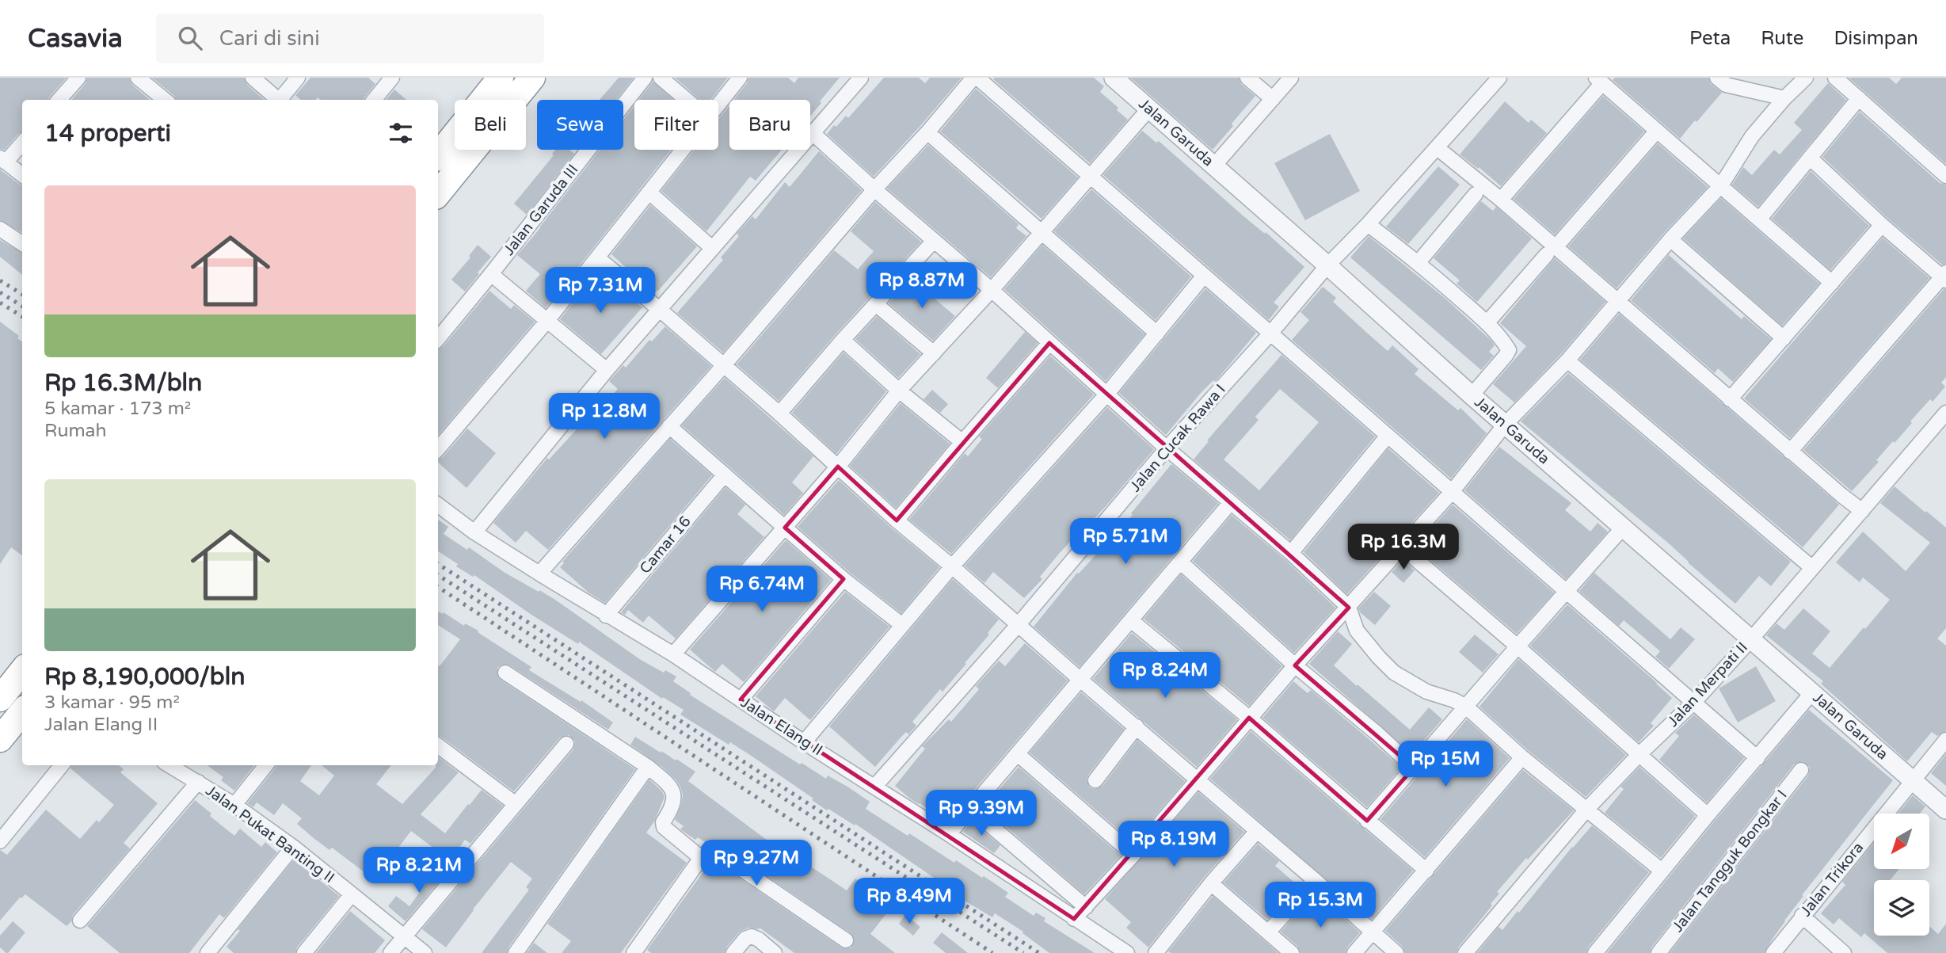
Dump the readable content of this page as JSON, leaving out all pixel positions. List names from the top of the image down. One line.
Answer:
{"streets":{"street":["Jalan Garuda","Jalan Garuda III","Jalan Cucak Rawa I","Camar 16","Jalan Merpati II","Jalan Elang II","Jalan Pukat Banting II","Jalan Tangguk Bongkar I","Jalan Trikora"]},"crossings":[["Jalan Garuda","Jalan Cucak Rawa I"],["Jalan Garuda","Jalan Merpati II"],["Jalan Garuda","Jalan Trikora"],["Jalan Cucak Rawa I","Jalan Elang II"],["Camar 16","Jalan Elang II"]],"north":"bottom left","page":{"header":"Casavia","search":"Cari di sini","nav":["Peta","Rute","Disimpan"],"chip":["Beli","Sewa","Filter","Baru"],"heading":"14 properti","list":[{"name":"Rp 16.3M/bln","note":"5 kamar · 173 m² · Rumah"},{"name":"Rp 8,190,000/bln","note":"3 kamar · 95 m² · Jalan Elang II"}],"price":["Rp 8.87M","Rp 7.31M","Rp 12.8M","Rp 5.71M","Rp 16.3M","Rp 6.74M","Rp 8.24M","Rp 15M","Rp 9.39M","Rp 8.19M","Rp 9.27M","Rp 8.21M","Rp 8.49M","Rp 15.3M"]}}
